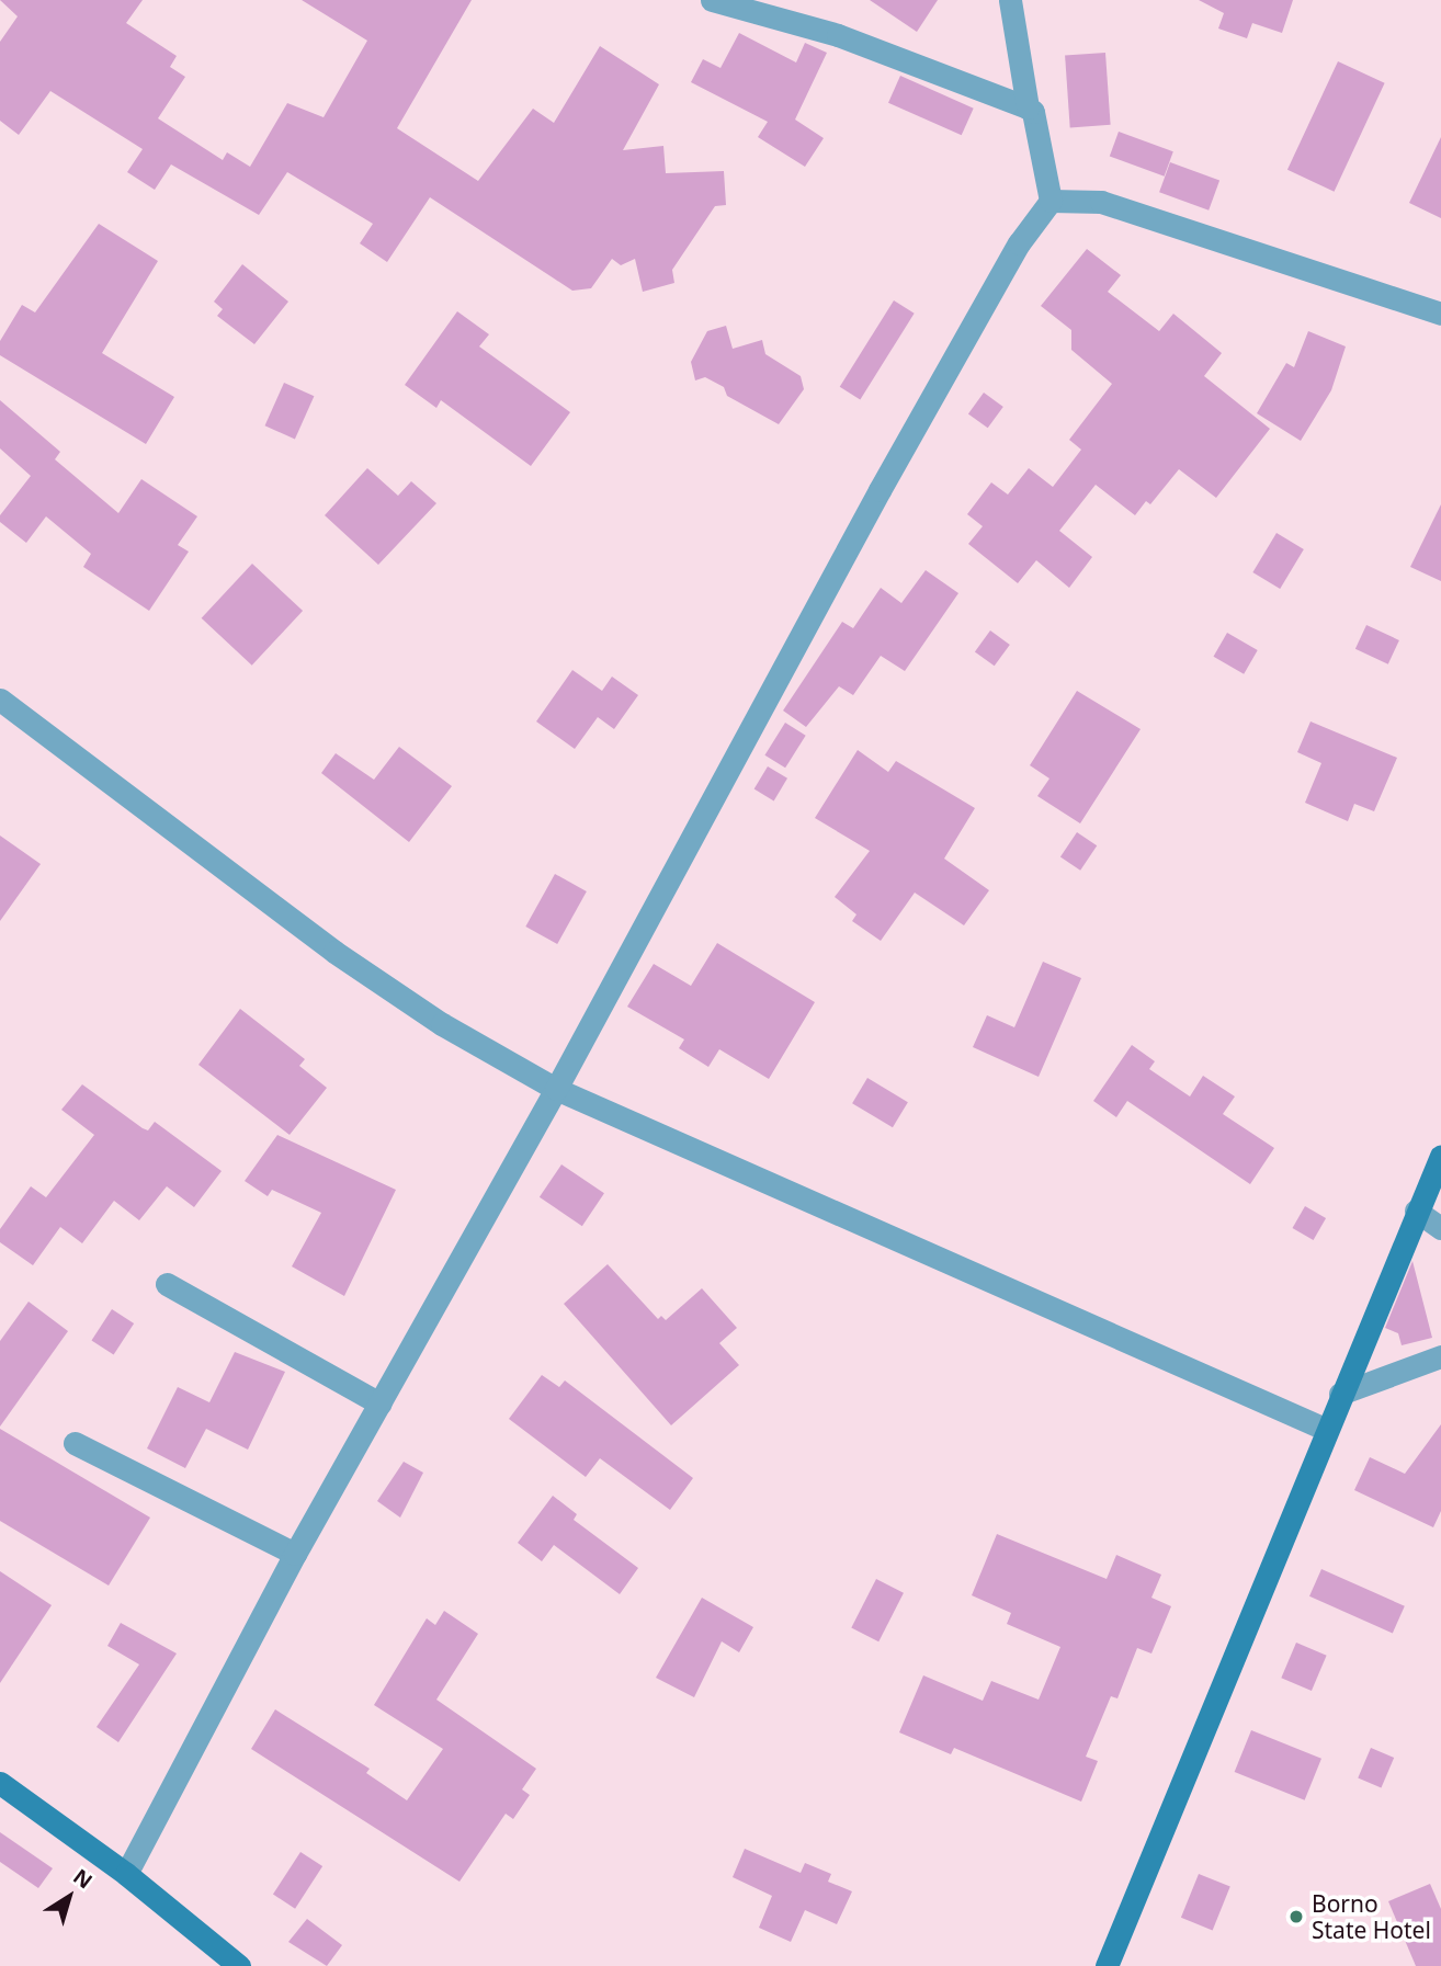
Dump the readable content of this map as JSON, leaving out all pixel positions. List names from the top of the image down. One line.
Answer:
{"places":["Borno State Hotel"],"north":"top right"}
